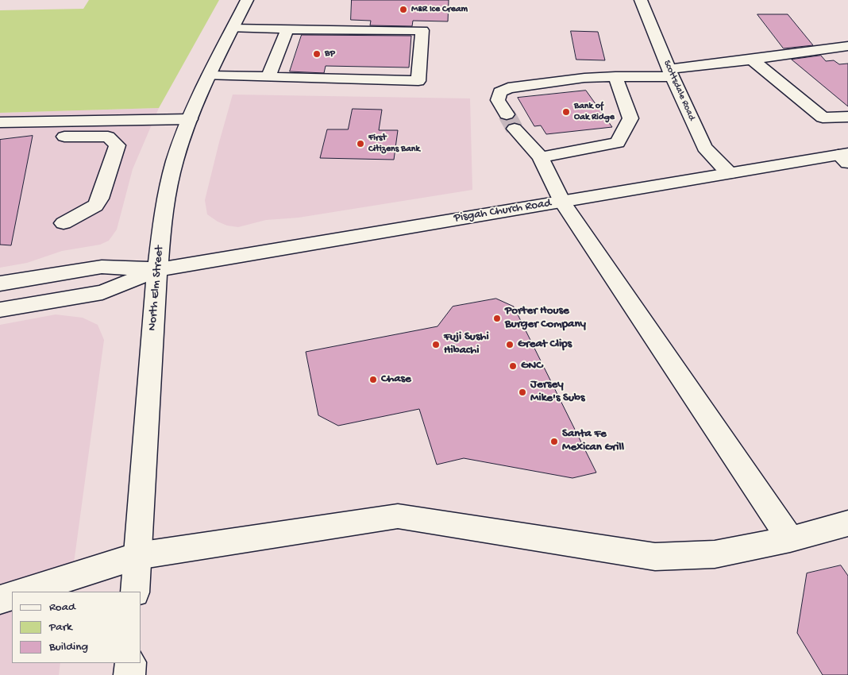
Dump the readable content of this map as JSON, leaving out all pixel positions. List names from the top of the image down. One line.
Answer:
{"streets":{"main road":["Scottsdale Road","Pisgah Church Road","North Elm Street"]},"crossings":[["Scottsdale Road","Pisgah Church Road"],["Pisgah Church Road","North Elm Street"]],"places":["M&R Ice Cream","BP","Bank of Oak Ridge","First Citizens Bank","Porter House Burger Company","Fuji Sushi Hibachi","Great Clips","GNC","Chase","Jersey Mike's Subs","Santa Fe Mexican Grill"],"legend":["Road","Park","Building"]}
